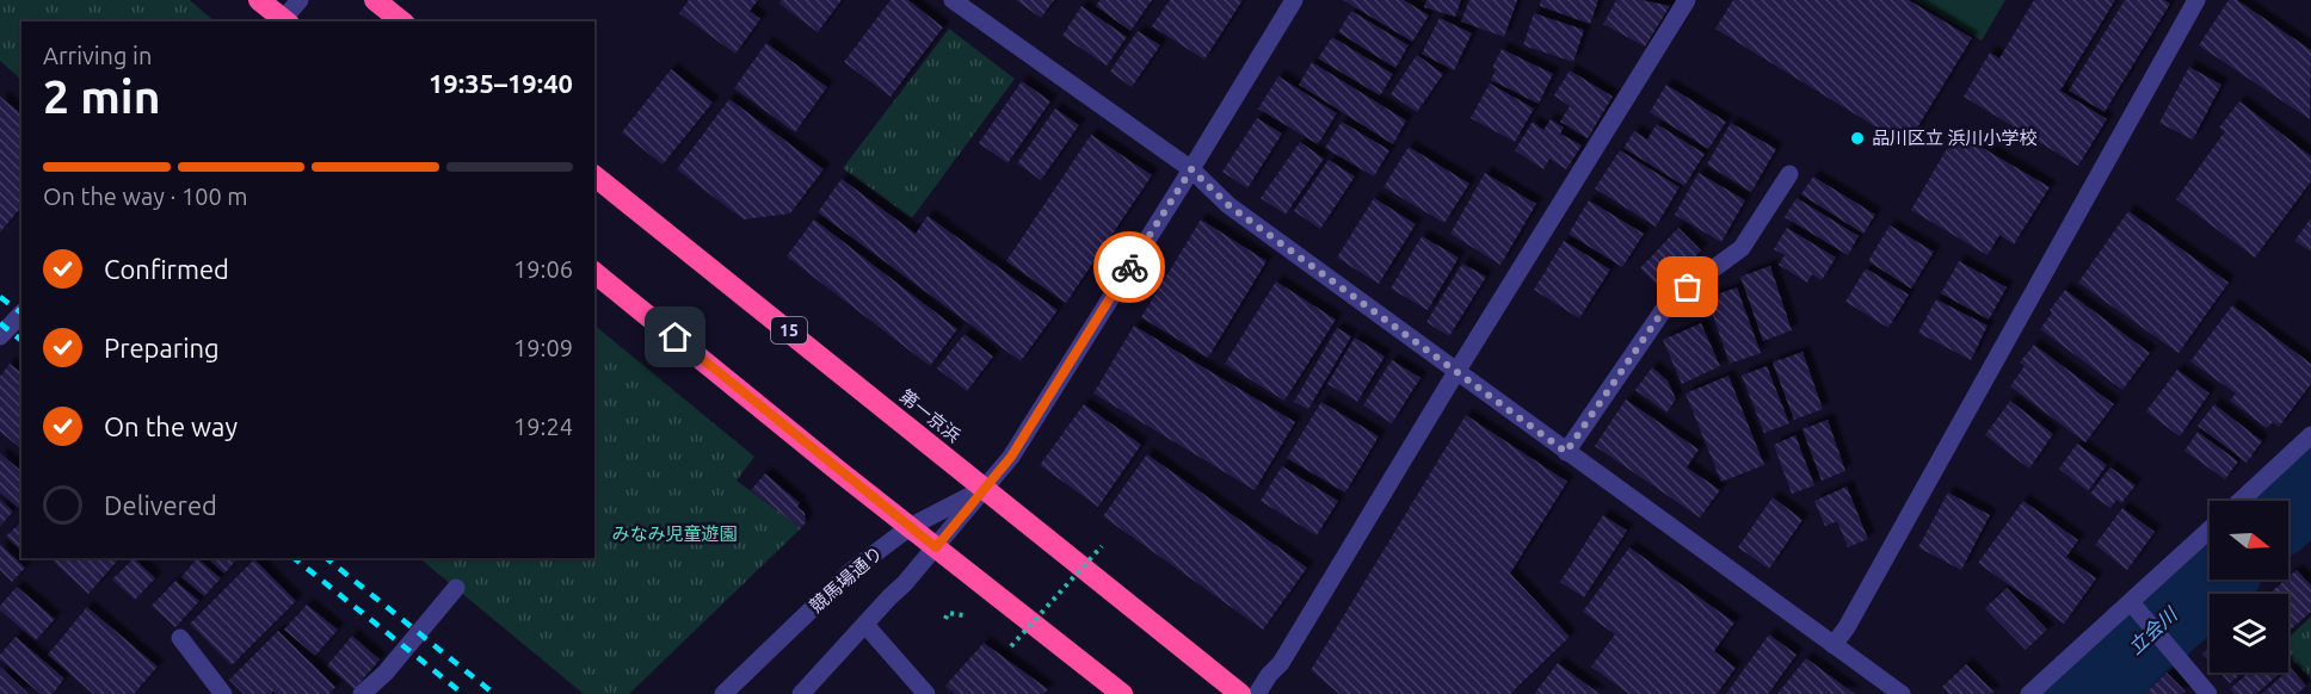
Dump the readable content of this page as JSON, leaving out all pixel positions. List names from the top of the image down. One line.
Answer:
{"streets":{"highway":["15","第一京浜"],"street":["競馬場通り"]},"crossings":[["第一京浜","競馬場通り"]],"water":["立会川"],"parks":["みなみ児童遊園"],"places":["品川区立 浜川小学校"],"north":"right","page":{"heading":["2 min","Arriving in","19:35–19:40"],"bar":"On the way · 100 m","list":[["Confirmed","19:06"],["Preparing","19:09"],["On the way","19:24"],"Delivered"]}}
